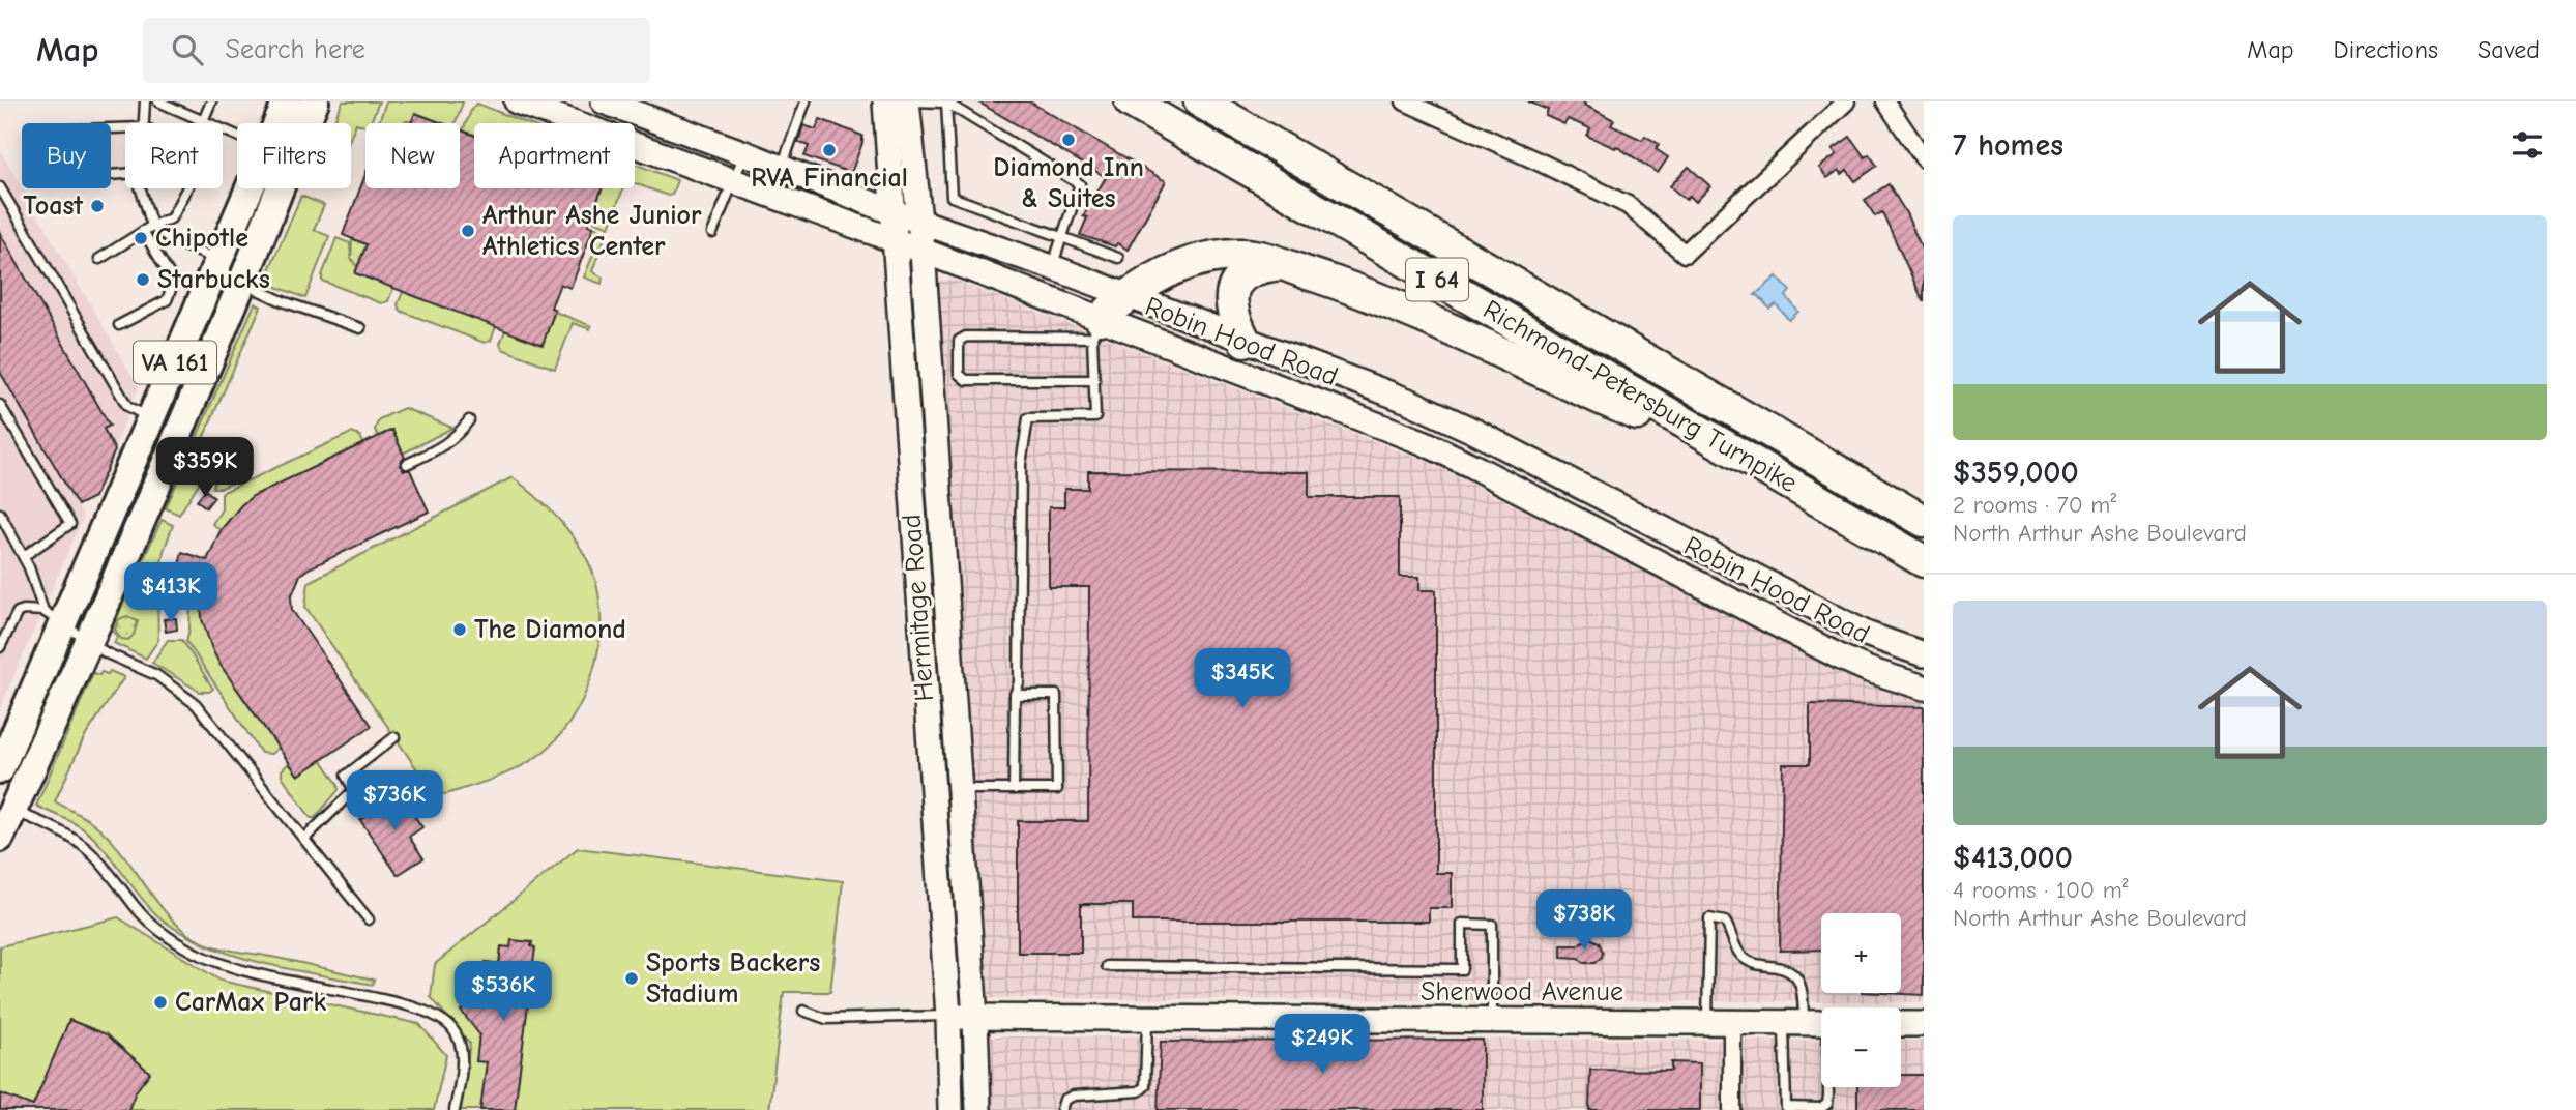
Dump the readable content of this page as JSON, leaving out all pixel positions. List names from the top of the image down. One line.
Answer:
{"streets":{"highway":["I 64","Richmond-Petersburg Turnpike"],"main road":["Robin Hood Road","VA 161","Hermitage Road","Sherwood Avenue"]},"crossings":[["Robin Hood Road","Hermitage Road"],["Hermitage Road","Sherwood Avenue"]],"places":["Diamond Inn & Suites","RVA Financial","Toast","Arthur Ashe Junior Athletics Center","Chipotle","Starbucks","The Diamond","Sports Backers Stadium","CarMax Park"],"page":{"header":"Map","search":"Search here","nav":["Map","Directions","Saved"],"heading":"7 homes","chip":["Buy","Rent","Filters","New","Apartment"],"list":[{"name":"$359,000","note":"2 rooms · 70 m² · North Arthur Ashe Boulevard"},{"name":"$413,000","note":"4 rooms · 100 m² · North Arthur Ashe Boulevard"}],"price":["$359K","$413K","$345K","$736K","$738K","$536K","$249K"],"map_buttons":["+","−"]}}
